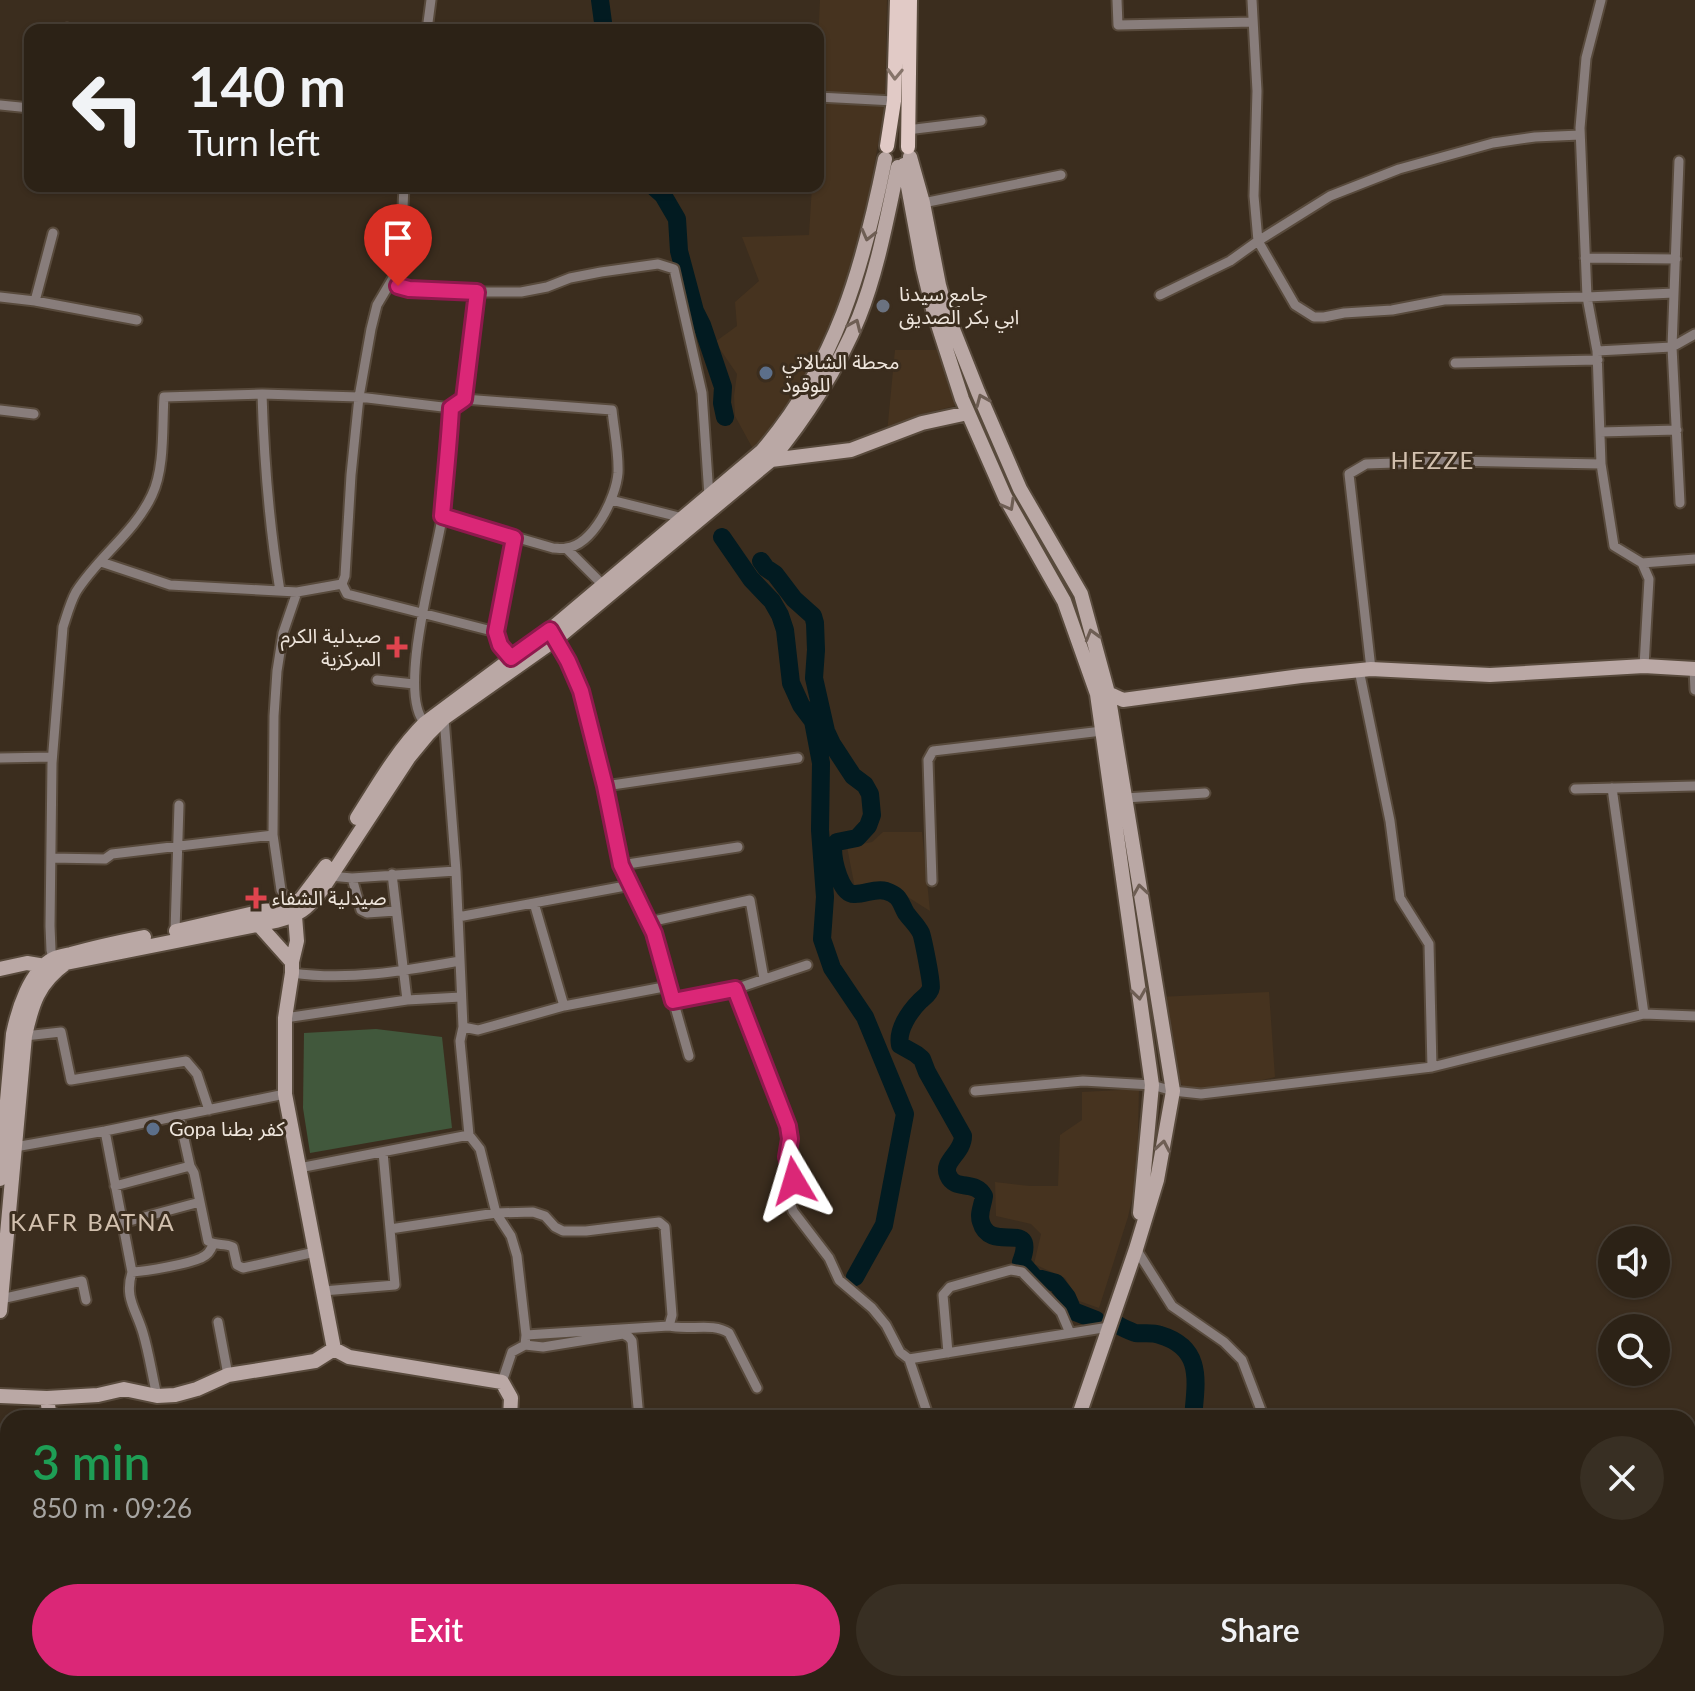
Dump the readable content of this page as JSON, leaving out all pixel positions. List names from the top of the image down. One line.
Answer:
{"districts":["HEZZE","KAFR BATNA"],"places":{"other":["جامع سيدنا ابي بكر الصديق","محطة الشالاتي للوقود","Gopa كفر بطنا"],"health":["صيدلية الكرم المركزية","صيدلية الشفاء"]},"page":{"turn":["140 m","Turn left"],"heading":["3 min","850 m · 09:26"],"buttons":["Exit","Share"]}}
